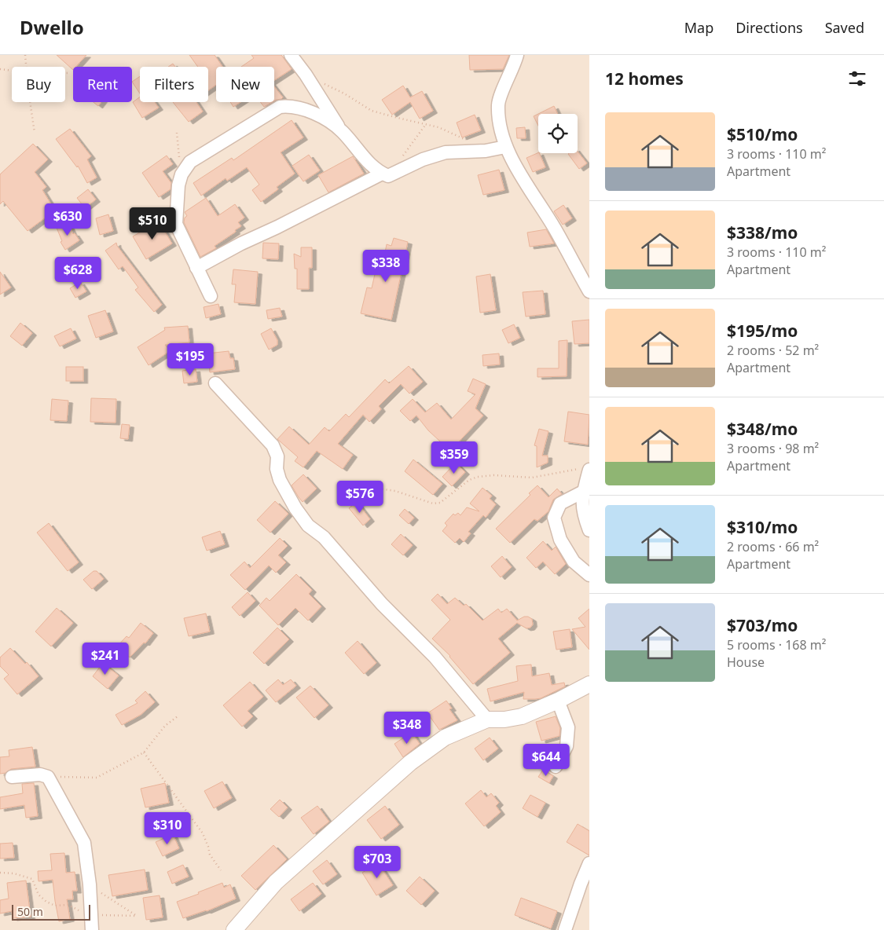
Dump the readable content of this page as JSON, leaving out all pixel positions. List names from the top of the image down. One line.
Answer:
{"scale_bar":"50 m","page":{"header":"Dwello","nav":["Map","Directions","Saved"],"heading":"12 homes","chip":["Buy","Rent","Filters","New"],"list":[{"name":"$510/mo","note":"3 rooms · 110 m² · Apartment"},{"name":"$338/mo","note":"3 rooms · 110 m² · Apartment"},{"name":"$195/mo","note":"2 rooms · 52 m² · Apartment"},{"name":"$348/mo","note":"3 rooms · 98 m² · Apartment"},{"name":"$310/mo","note":"2 rooms · 66 m² · Apartment"},{"name":"$703/mo","note":"5 rooms · 168 m² · House"}],"price":["$630","$510","$338","$628","$195","$359","$576","$241","$348","$644","$310","$703"],"scale":"50 m"}}
